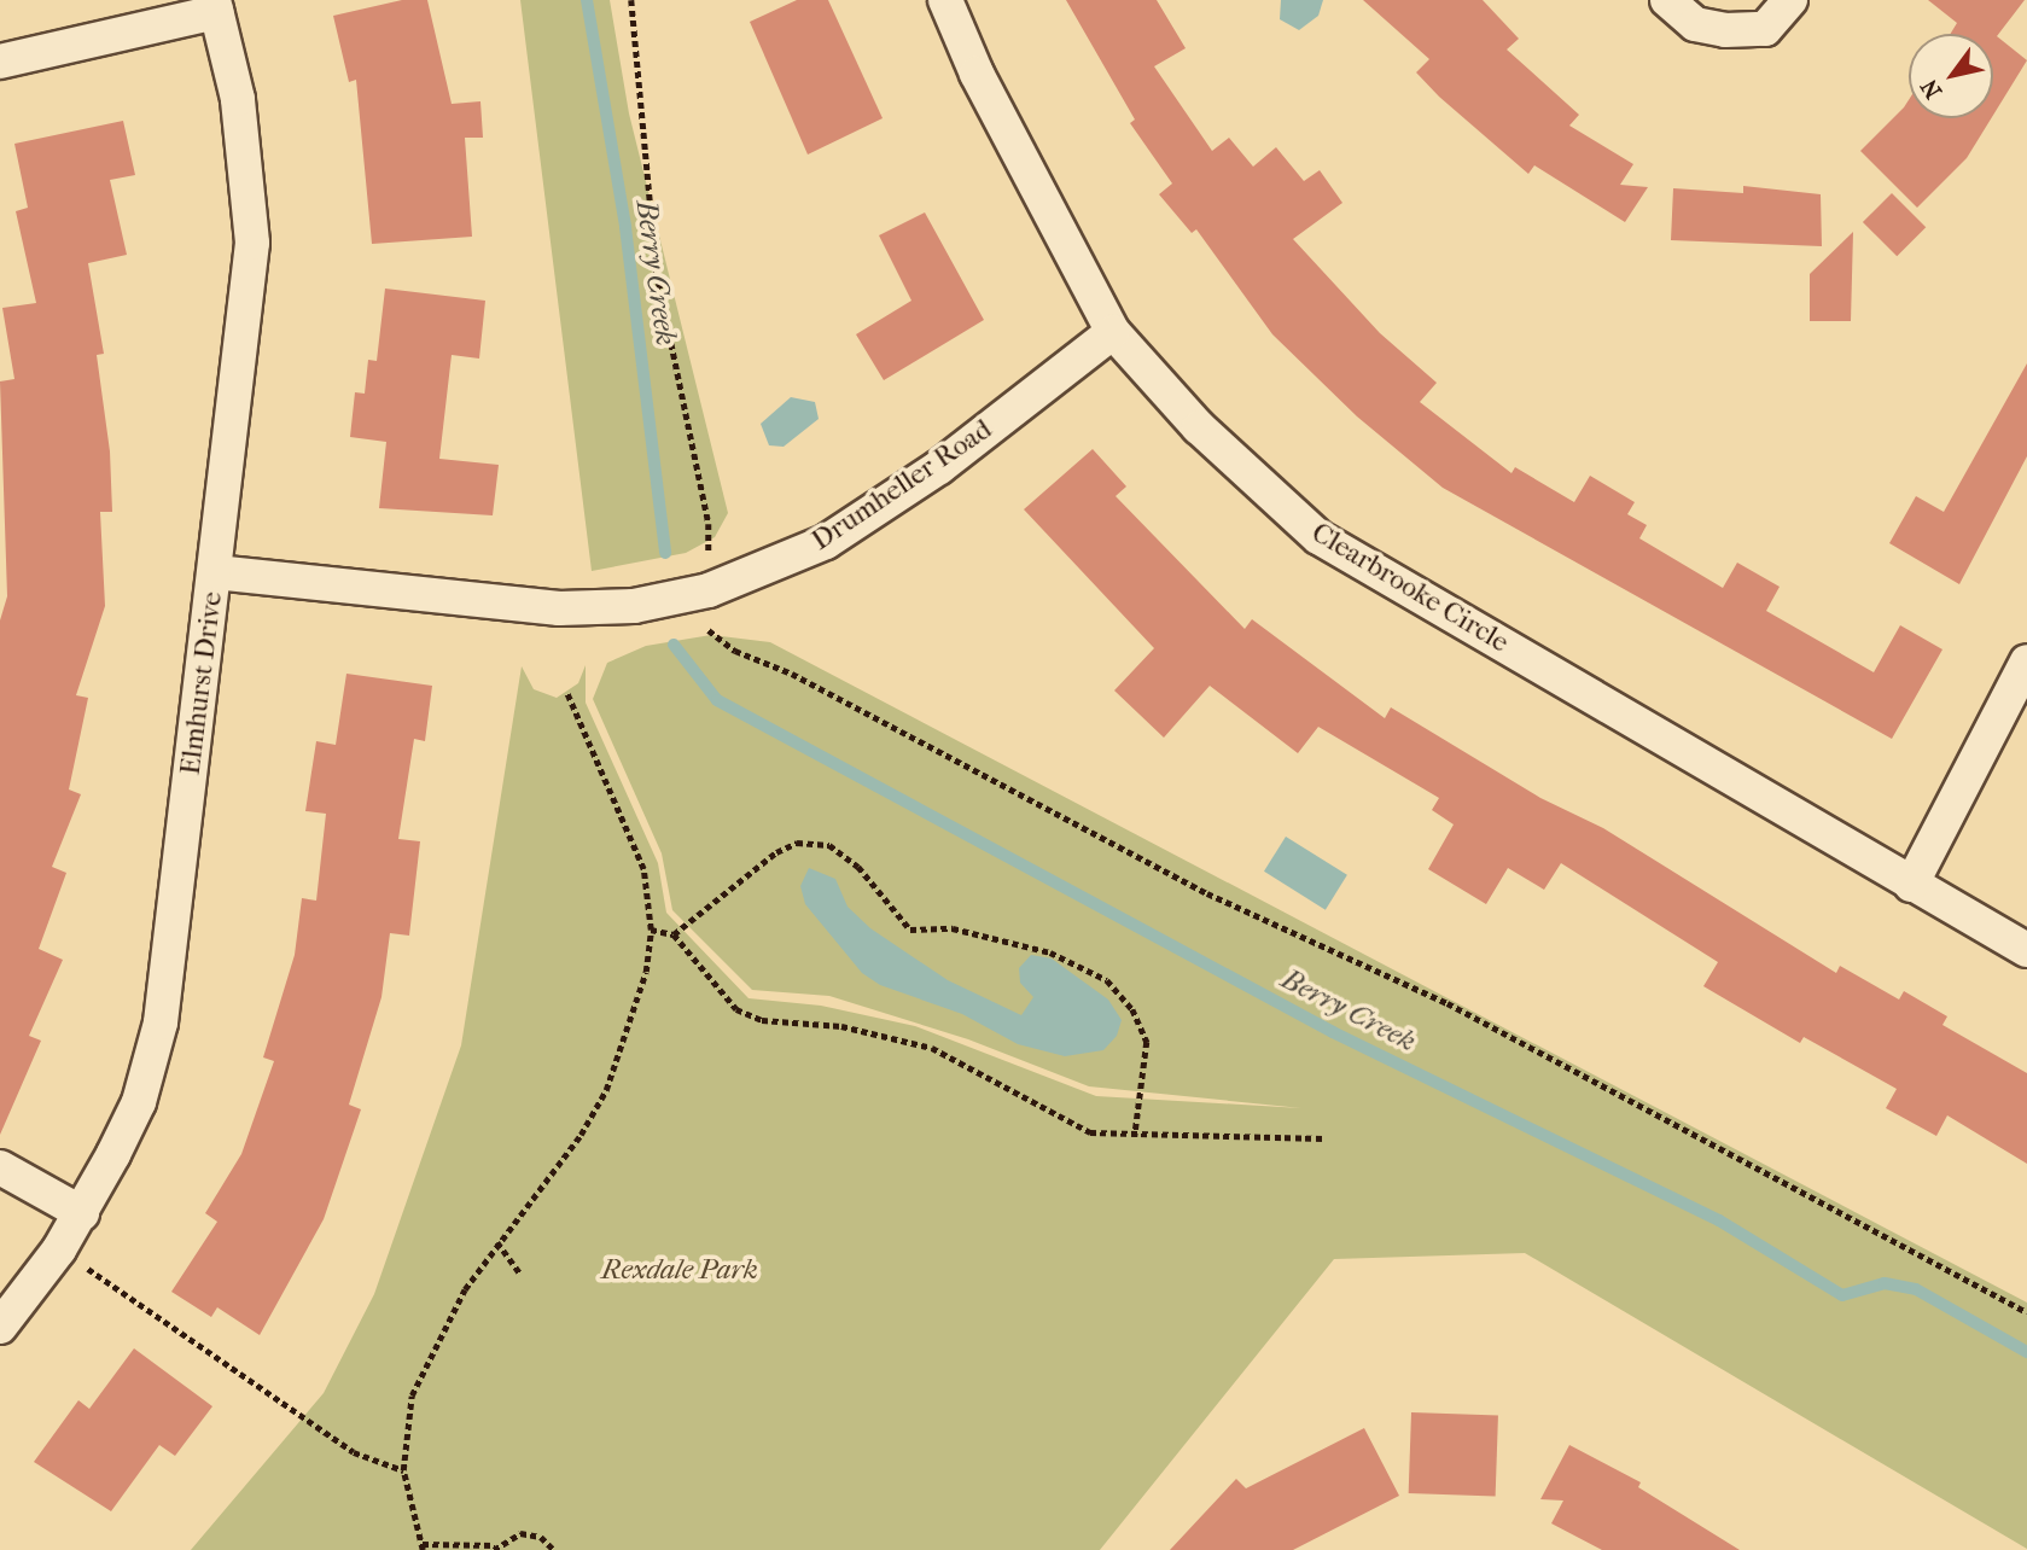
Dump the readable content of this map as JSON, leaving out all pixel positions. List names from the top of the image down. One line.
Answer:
{"streets":{"street":["Drumheller Road","Clearbrooke Circle","Elmhurst Drive"]},"crossings":[["Drumheller Road","Clearbrooke Circle"],["Drumheller Road","Elmhurst Drive"]],"water":["Berry Creek"],"parks":["Rexdale Park"],"north":"bottom left"}
